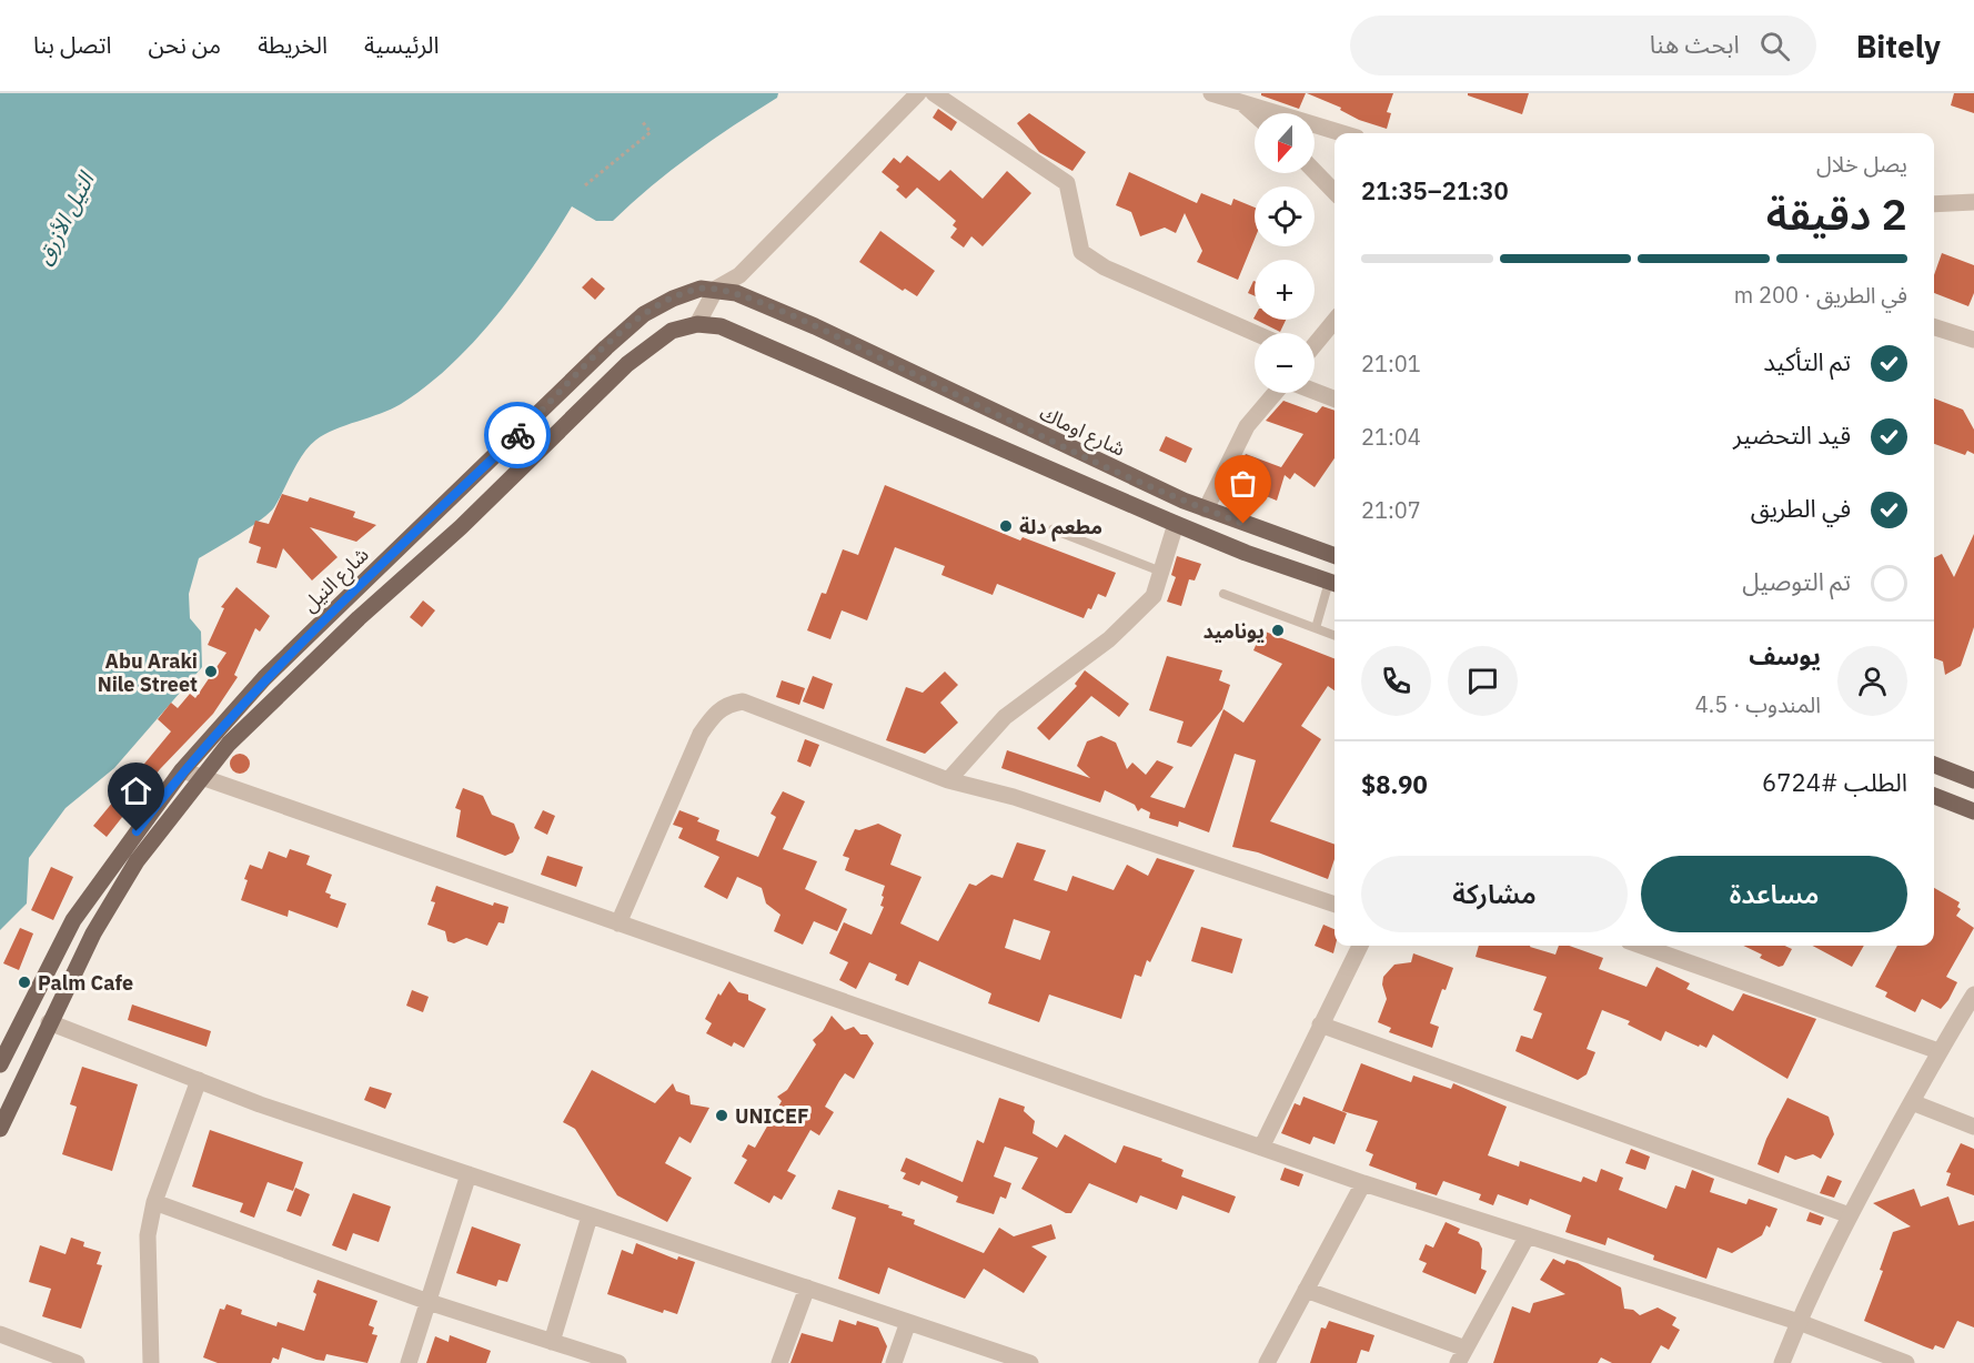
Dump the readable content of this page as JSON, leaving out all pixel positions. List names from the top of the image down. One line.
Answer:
{"streets":{"main road":["شارع اوماك","شارع النيل"]},"crossings":[["شارع اوماك","شارع النيل"]],"water":["النيل الأزرق"],"places":["مطعم دلة","يوناميد","Abu Araki Nile Street","Palm Cafe","UNICEF"],"north":"bottom","page":{"header":"Bitely","search":"ابحث هنا","nav":["الرئيسية","الخريطة","من نحن","اتصل بنا"],"map_buttons":["+","−"],"heading":["2 دقيقة","يصل خلال","21:30–21:35"],"panel":["يوسف","المندوب · 4.5","الطلب #6724","$8.90"],"bar":"في الطريق · 200 m","list":[["تم التأكيد","21:01"],["قيد التحضير","21:04"],["في الطريق","21:07"],"تم التوصيل"],"buttons":["مساعدة","مشاركة"]}}
